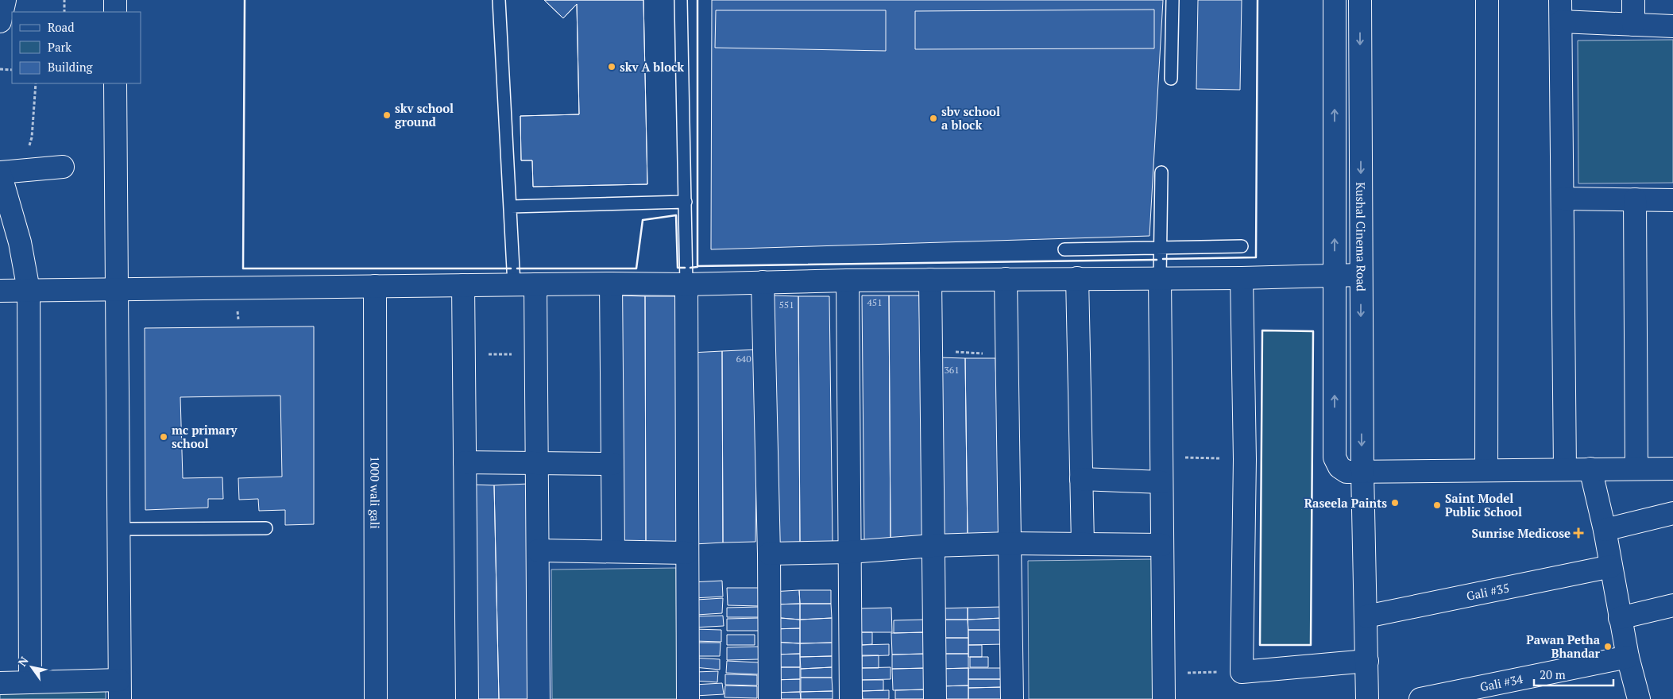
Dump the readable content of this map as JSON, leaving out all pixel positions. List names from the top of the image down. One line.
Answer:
{"streets":{"street":["Kushal Cinema Road","1000 wali gali","Gali #35","Gali #34"]},"crossings":[["Kushal Cinema Road","Gali #35"]],"places":{"other":["skv A block","skv school ground","sbv school a block","mc primary school","Raseela Paints","Saint Model Public School","Pawan Petha Bhandar"],"health":["Sunrise Medicose"]},"house_numbers":["451","551","640","361"],"legend":["Road","Park","Building"],"scale_bar":"20 m","north":"top left"}
